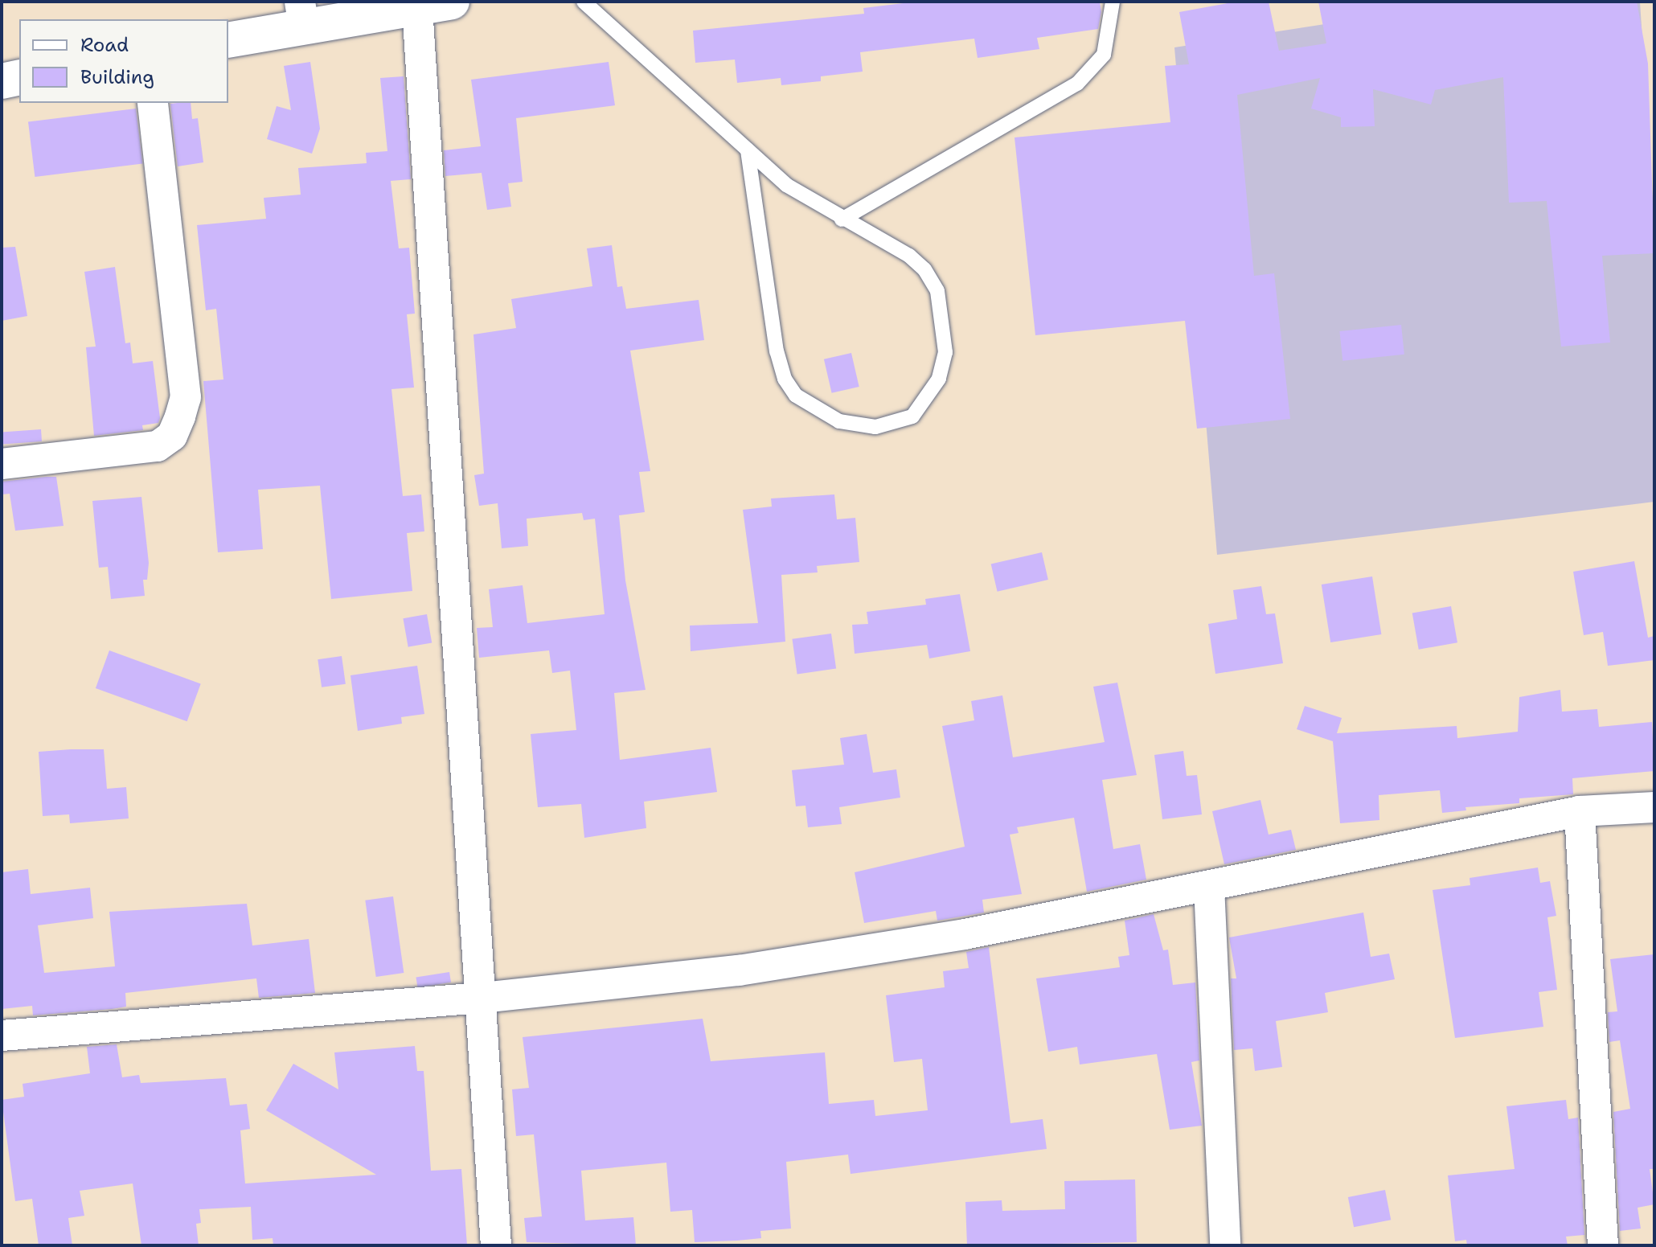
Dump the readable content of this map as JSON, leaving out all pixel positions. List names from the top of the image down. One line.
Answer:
{"legend":["Road","Building"]}
